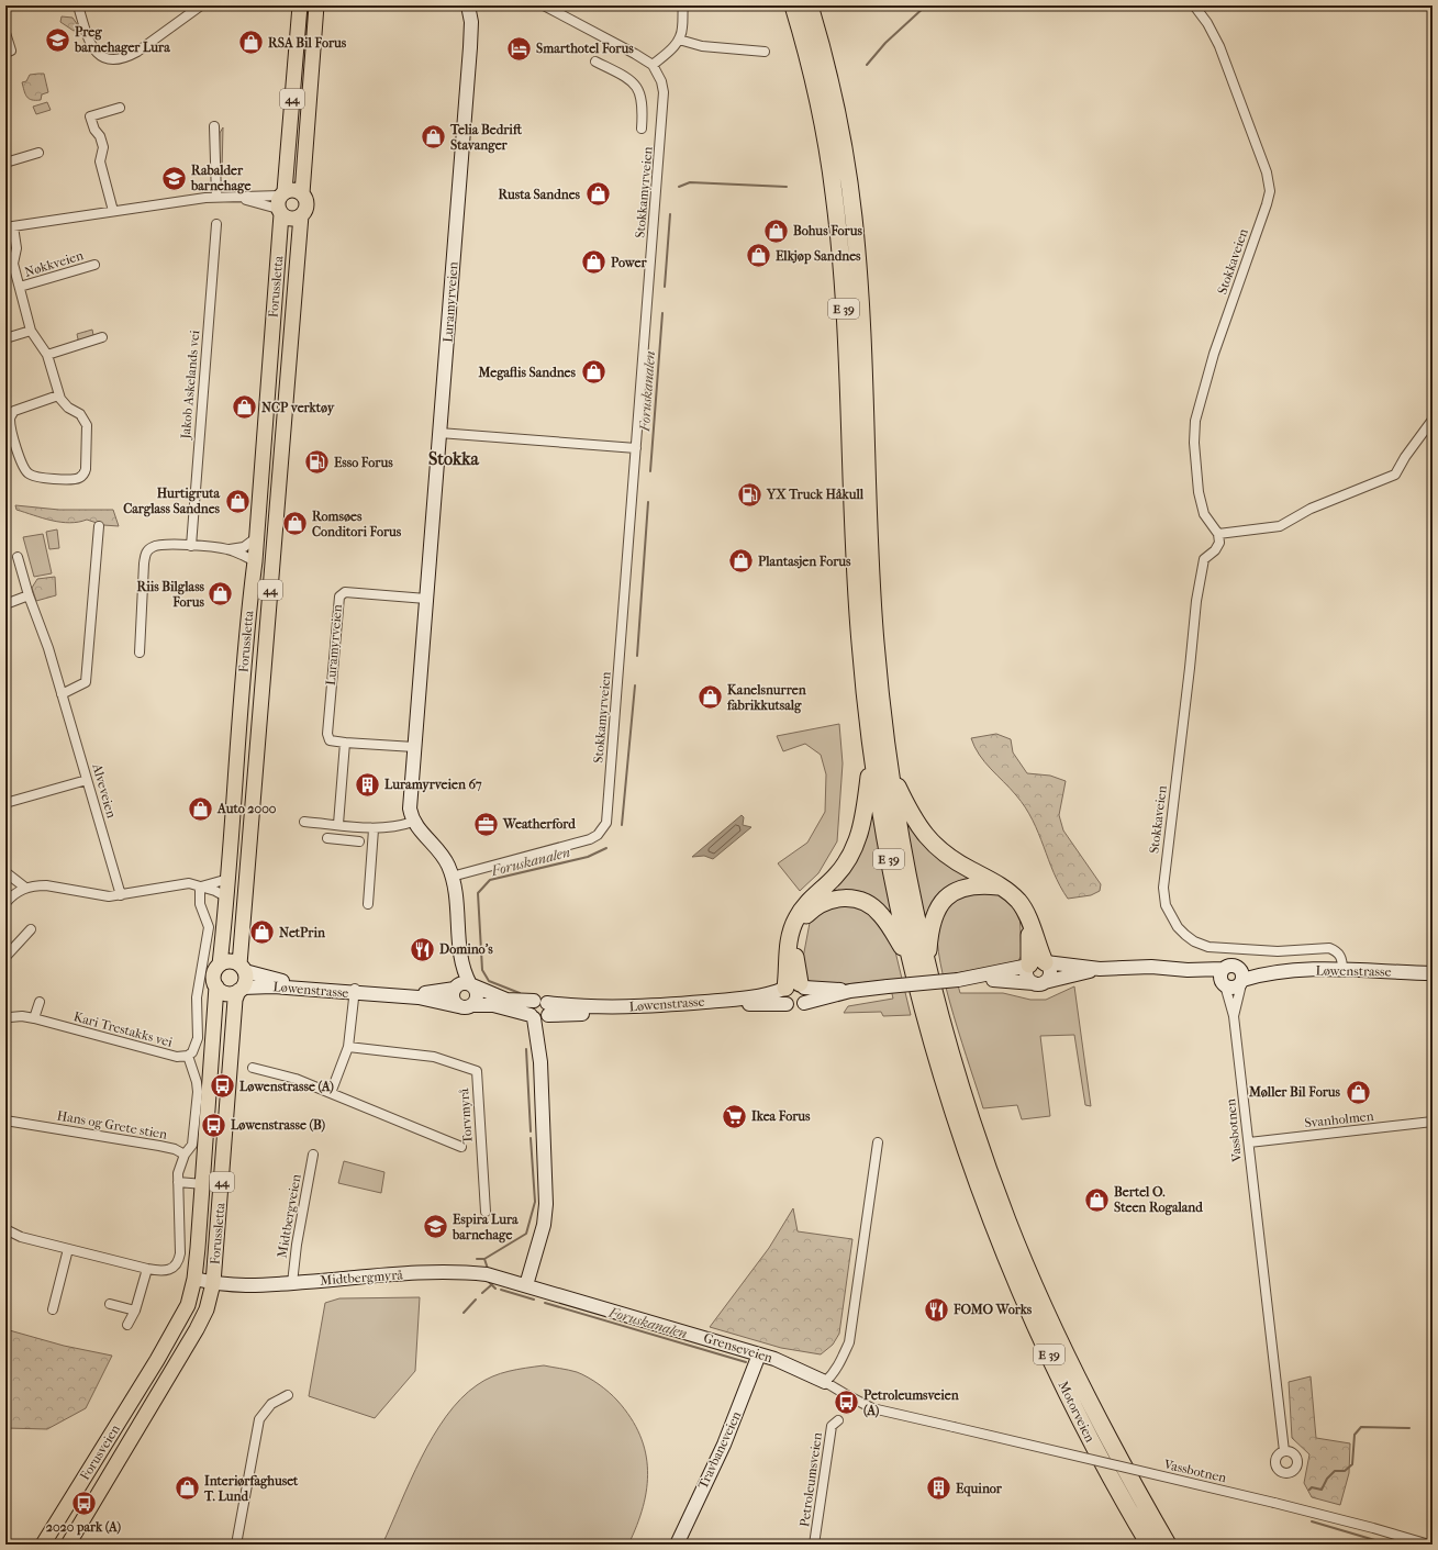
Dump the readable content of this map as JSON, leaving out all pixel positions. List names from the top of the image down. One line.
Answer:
{"streets":{"highway":["E 39","Motorveien"],"main road":["44","Forussletta","Forusveien"],"street":["Stokkamyrveien","Stokkaveien","Nøkkveien","Luramyrveien","Jakob Askelands vei","Alveveien","Løwenstrasse","Kari Trestakks vei","Torvmyrå","Svanholmen","Hans og Grete stien","Vassbotnen","Midtbergveien","Midtbergmyrå","Grenseveien","Travbaneveien","Petroleumsveien"]},"crossings":[["44","Forussletta"],["44","Løwenstrasse"],["Stokkaveien","Løwenstrasse"],["Forussletta","Løwenstrasse"],["Forussletta","Midtbergmyrå"],["Forussletta","Forusveien"],["E 39","Løwenstrasse"],["E 39","Motorveien"],["Løwenstrasse","Vassbotnen"],["Svanholmen","Vassbotnen"],["Vassbotnen","Grenseveien"],["Midtbergveien","Midtbergmyrå"],["Midtbergmyrå","Grenseveien"],["Grenseveien","Travbaneveien"]],"districts":["Stokka"],"water":["Foruskanalen"],"places":{"school or university":["Preg barnehager Lura","Rabalder barnehage","Espira Lura barnehage"],"shop":["RSA Bil Forus","Telia Bedrift Stavanger","Rusta Sandnes","Bohus Forus","Elkjøp Sandnes","Power","Megaflis Sandnes","NCP verktøy","Hurtigruta Carglass Sandnes","Romsøes Conditori Forus","Plantasjen Forus","Riis Bilglass Forus","Kanelsnurren fabrikkutsalg","Auto 2000","NetPrin","Møller Bil Forus","Bertel O. Steen Rogaland","Interiørfaghuset T. Lund"],"hotel":["Smarthotel Forus"],"fuel station":["Esso Forus","YX Truck Håkull"],"building":["Luramyrveien 67","Equinor"],"office":["Weatherford"],"restaurant":["Domino's","FOMO Works"],"bus stop":["Løwenstrasse (A)","Løwenstrasse (B)","Petroleumsveien (A)","2020 park (A)"],"supermarket":["Ikea Forus"]}}
